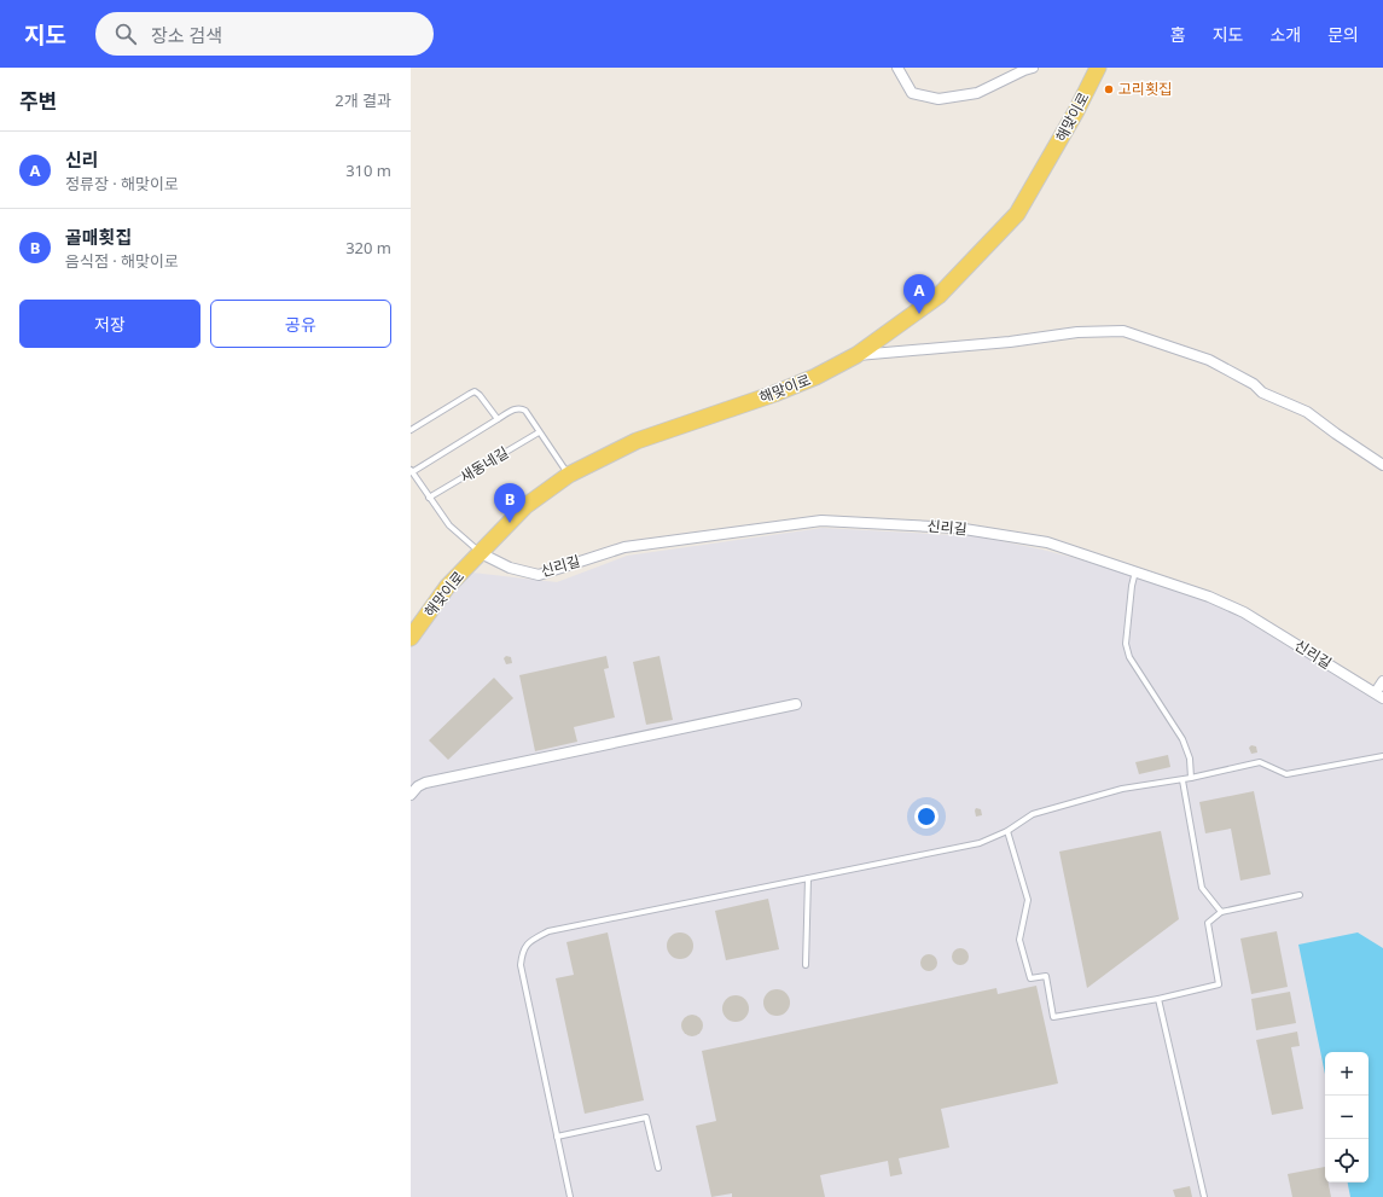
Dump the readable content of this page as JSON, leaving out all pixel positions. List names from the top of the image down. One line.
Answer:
{"streets":{"main road":["해맞이로"],"street":["신리길"],"lane":["새동네길"]},"crossings":[["해맞이로","신리길"]],"places":["고리횟집"],"page":{"header":"지도","search":"장소 검색","nav":["홈","지도","소개","문의"],"heading":["주변","2개 결과"],"list":[{"mark":"A","name":"신리","note":"정류장 · 해맞이로","value":"310 m"},{"mark":"B","name":"골매횟집","note":"음식점 · 해맞이로","value":"320 m"}],"pins":["A","B"],"buttons":["저장","공유"],"map_buttons":["+","−"]}}
